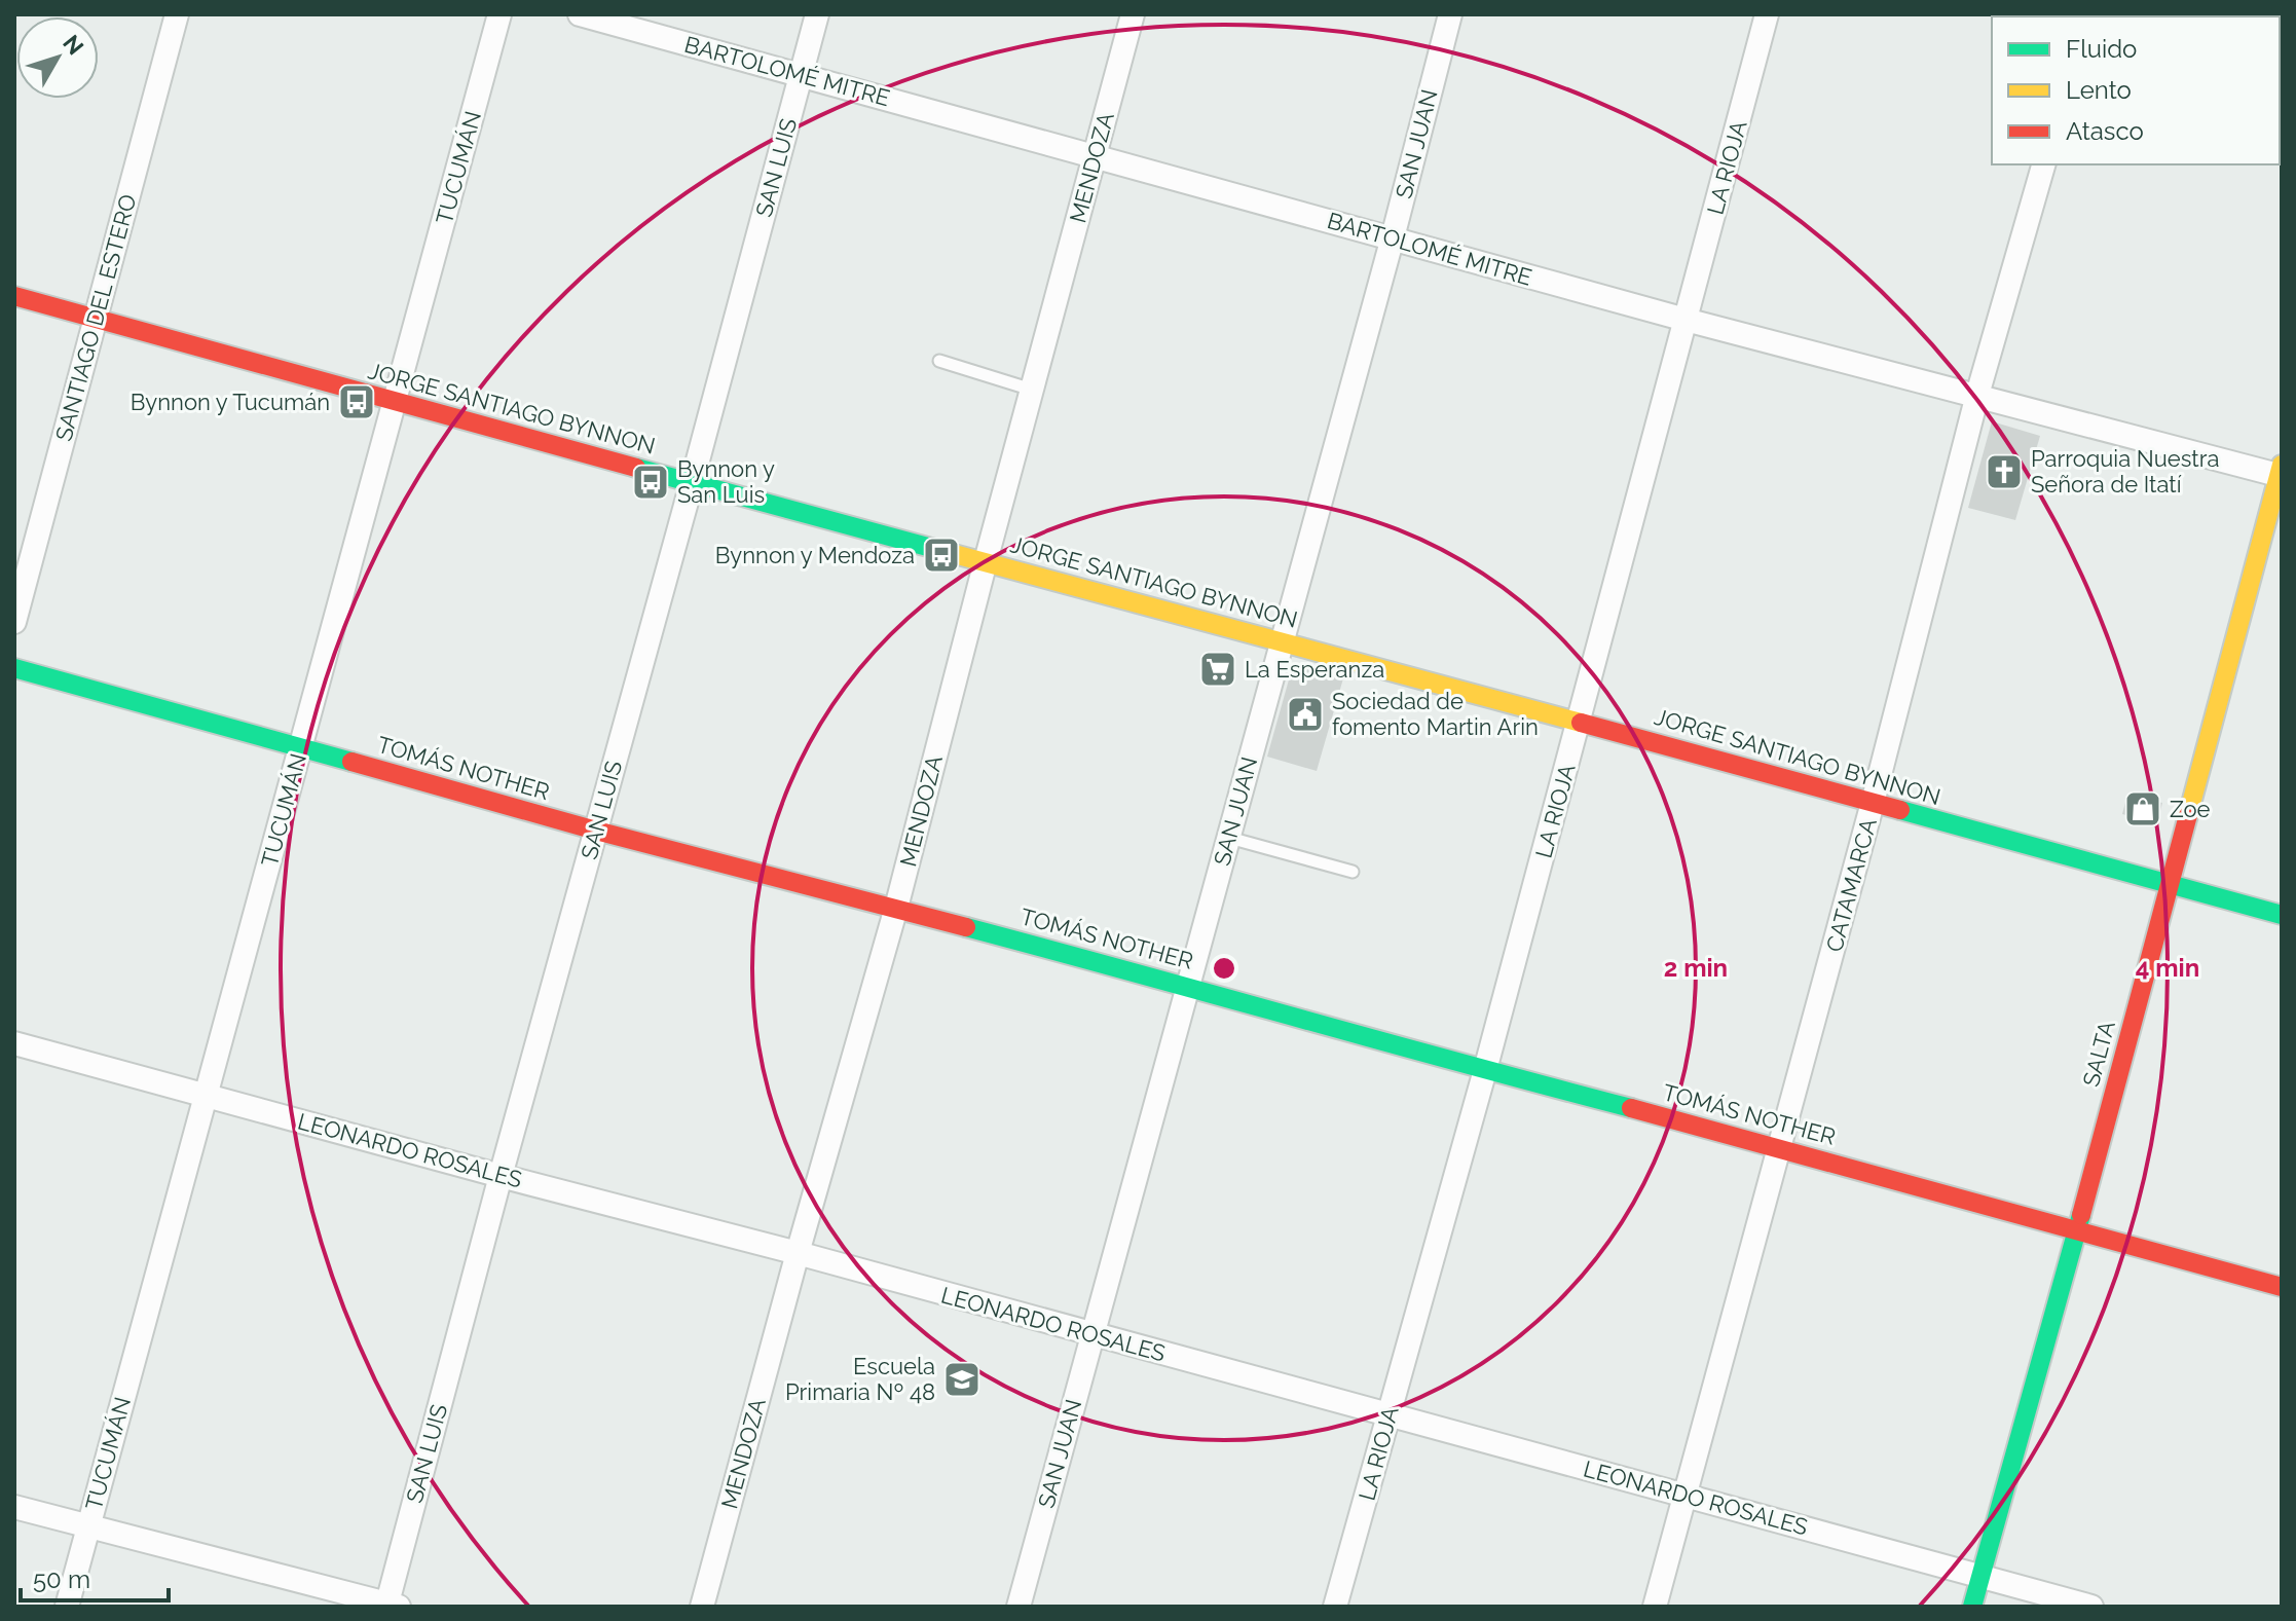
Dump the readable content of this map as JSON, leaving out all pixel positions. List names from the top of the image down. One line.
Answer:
{"streets":{"street":["BARTOLOMÉ MITRE","SAN JUAN","TUCUMÁN","SAN LUIS","MENDOZA","LA RIOJA","SANTIAGO DEL ESTERO","JORGE SANTIAGO BYNNON","TOMÁS NOTHER","CATAMARCA","SALTA","LEONARDO ROSALES"]},"crossings":[["BARTOLOMÉ MITRE","SAN JUAN"],["BARTOLOMÉ MITRE","SAN LUIS"],["BARTOLOMÉ MITRE","MENDOZA"],["BARTOLOMÉ MITRE","LA RIOJA"],["BARTOLOMÉ MITRE","CATAMARCA"],["BARTOLOMÉ MITRE","SALTA"],["SAN JUAN","JORGE SANTIAGO BYNNON"],["SAN JUAN","TOMÁS NOTHER"],["SAN JUAN","LEONARDO ROSALES"],["TUCUMÁN","JORGE SANTIAGO BYNNON"],["TUCUMÁN","TOMÁS NOTHER"],["TUCUMÁN","LEONARDO ROSALES"],["SAN LUIS","JORGE SANTIAGO BYNNON"],["SAN LUIS","TOMÁS NOTHER"],["SAN LUIS","LEONARDO ROSALES"],["MENDOZA","JORGE SANTIAGO BYNNON"],["MENDOZA","TOMÁS NOTHER"],["MENDOZA","LEONARDO ROSALES"],["LA RIOJA","JORGE SANTIAGO BYNNON"],["LA RIOJA","TOMÁS NOTHER"],["LA RIOJA","LEONARDO ROSALES"],["SANTIAGO DEL ESTERO","JORGE SANTIAGO BYNNON"],["JORGE SANTIAGO BYNNON","CATAMARCA"],["JORGE SANTIAGO BYNNON","SALTA"],["TOMÁS NOTHER","CATAMARCA"],["TOMÁS NOTHER","SALTA"],["CATAMARCA","LEONARDO ROSALES"],["SALTA","LEONARDO ROSALES"]],"places":{"bus stop":["Bynnon y Tucumán","Bynnon y San Luis","Bynnon y Mendoza"],"church":["Parroquia Nuestra Señora de Itatí"],"supermarket":["La Esperanza"],"public building":["Sociedad de fomento Martin Arin"],"shop":["Zoe"],"school or university":["Escuela Primaria Nº 48"]},"legend":["Fluido","Lento","Atasco"],"scale_bar":"50 m","north":"top right","rings":["2 min","4 min"]}
